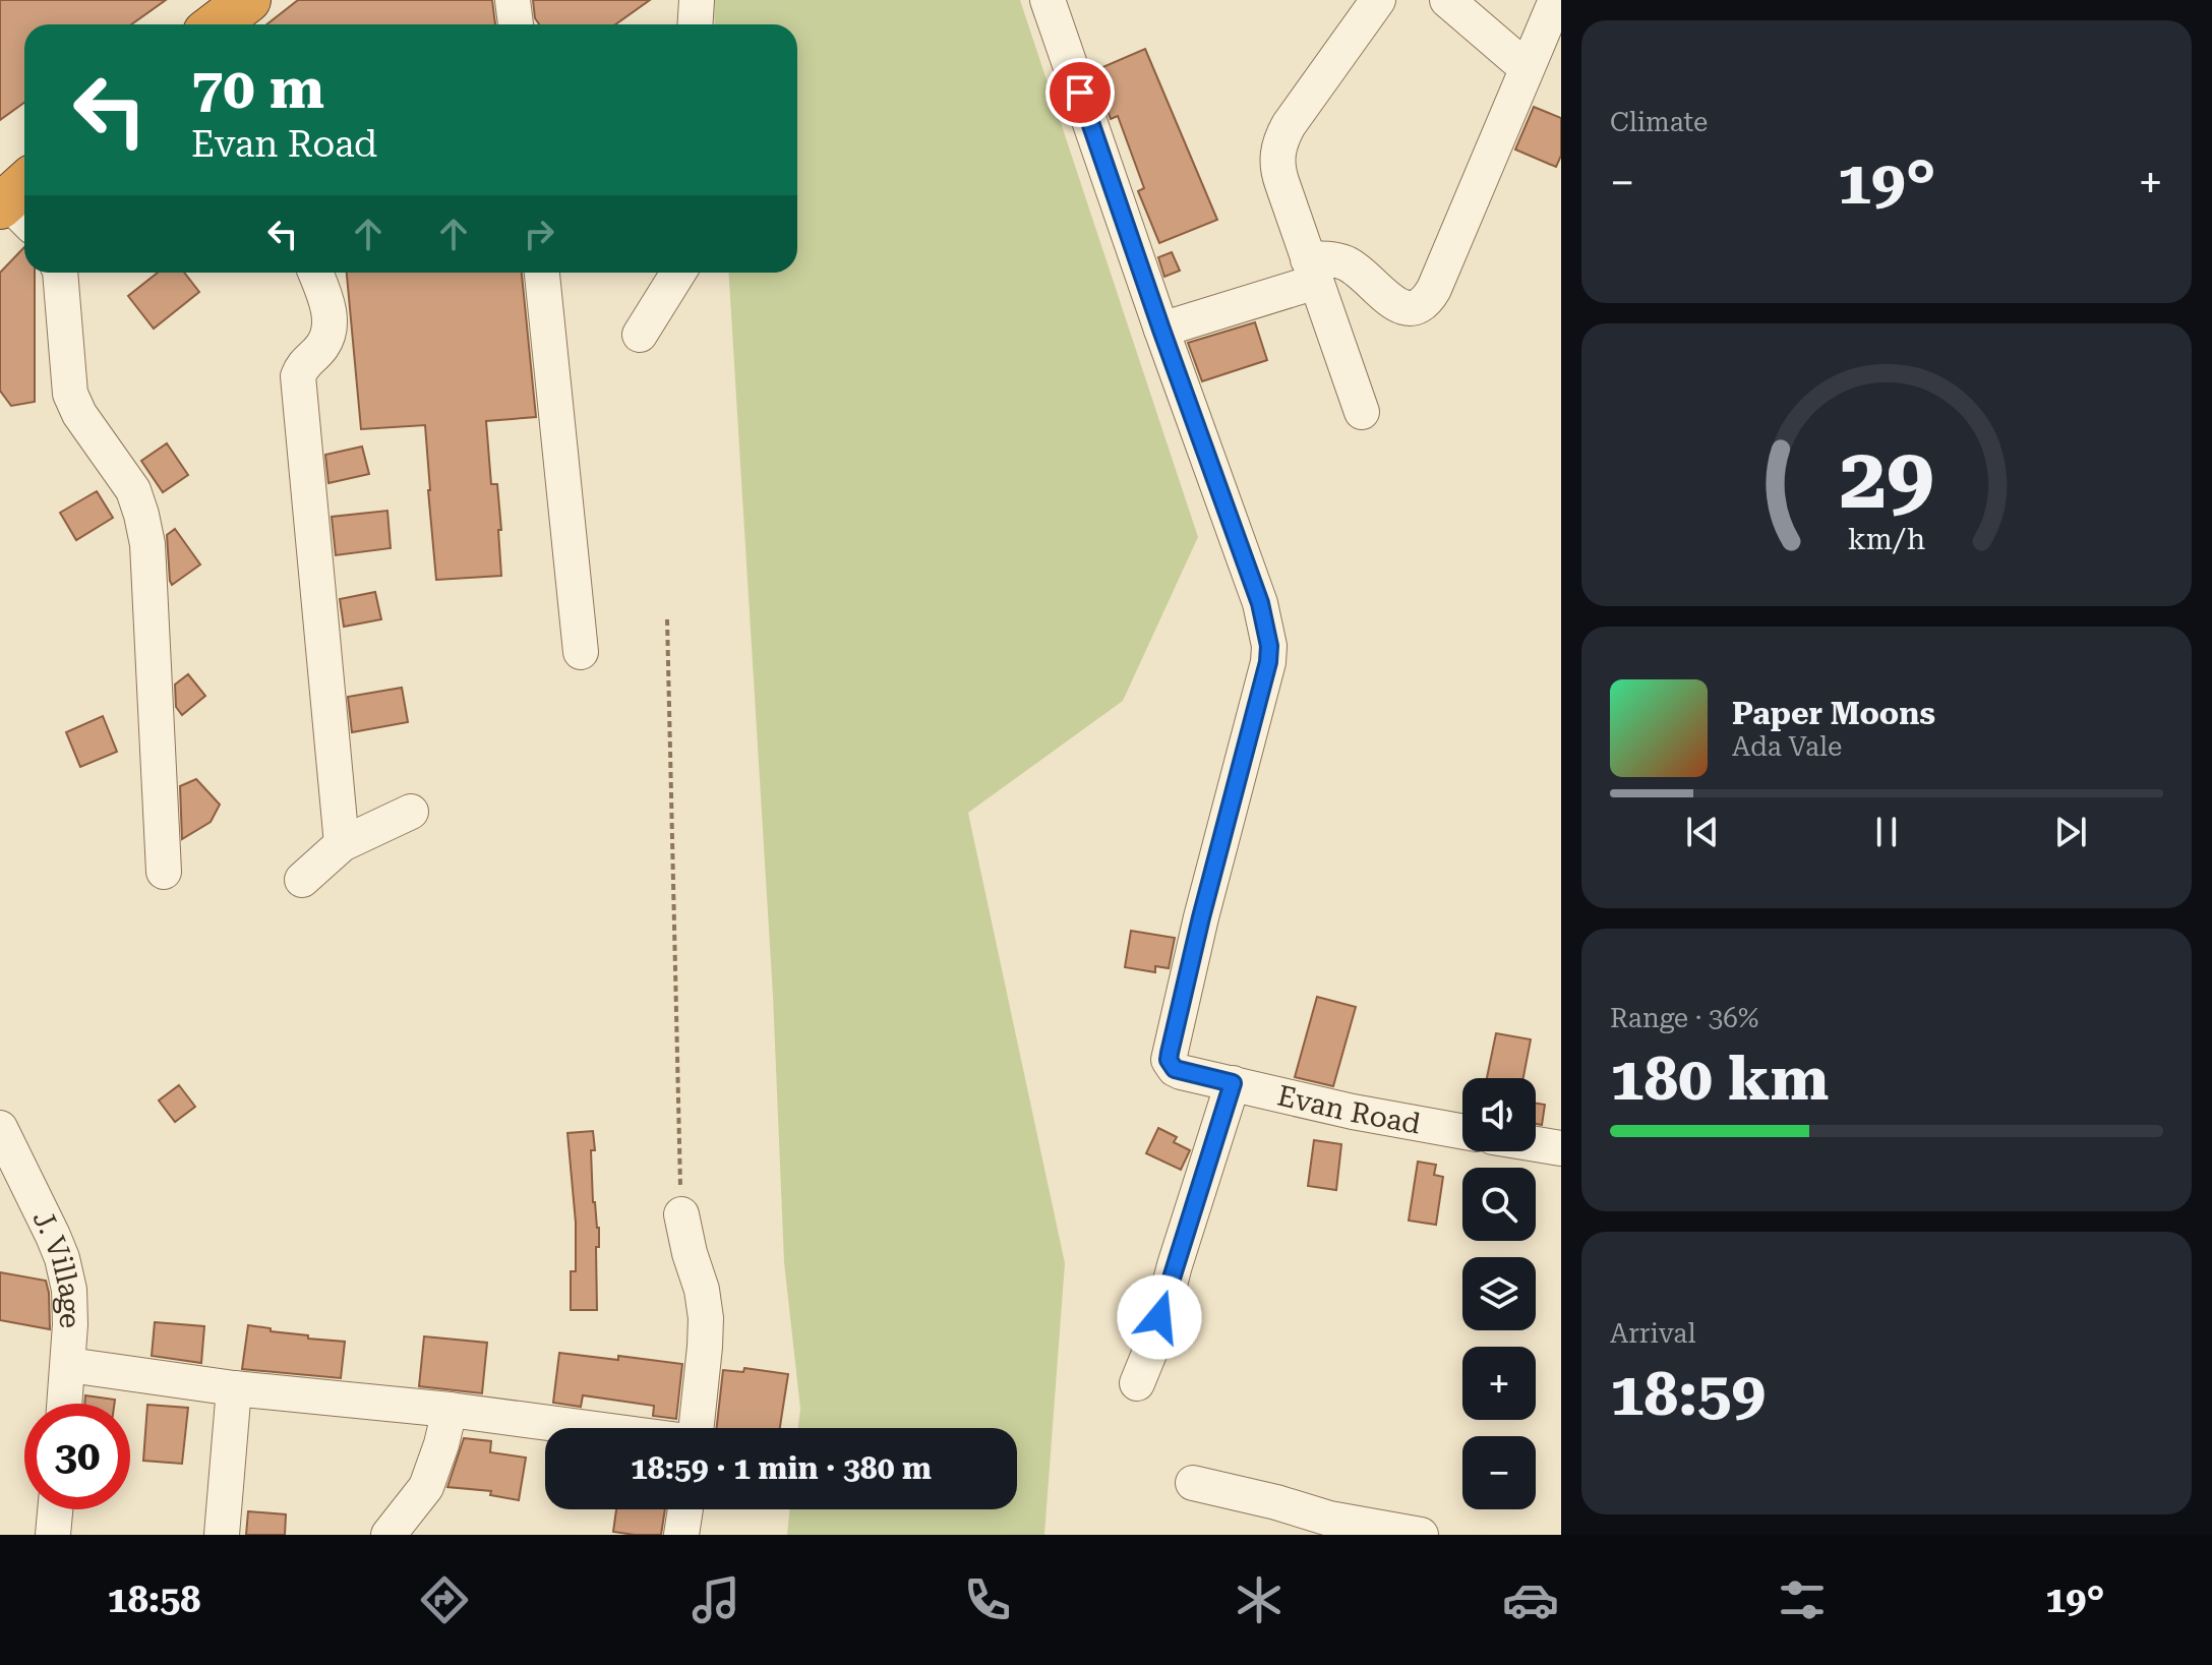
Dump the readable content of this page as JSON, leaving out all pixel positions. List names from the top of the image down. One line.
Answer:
{"streets":{"street":["Evan Road","J. Village"]},"page":{"tile":["Climate",["Range · 36%","180 km"],["Arrival","18:59"]],"turn":["70 m","Evan Road"],"heat":["−","19°","+"],"song":["Paper Moons","Ada Vale"],"map_buttons":["+","−"],"limit":"30","trip":"18:59 · 1 min · 380 m","tabs":["18:58","19°"],"gauge":["29","km/h"]}}
